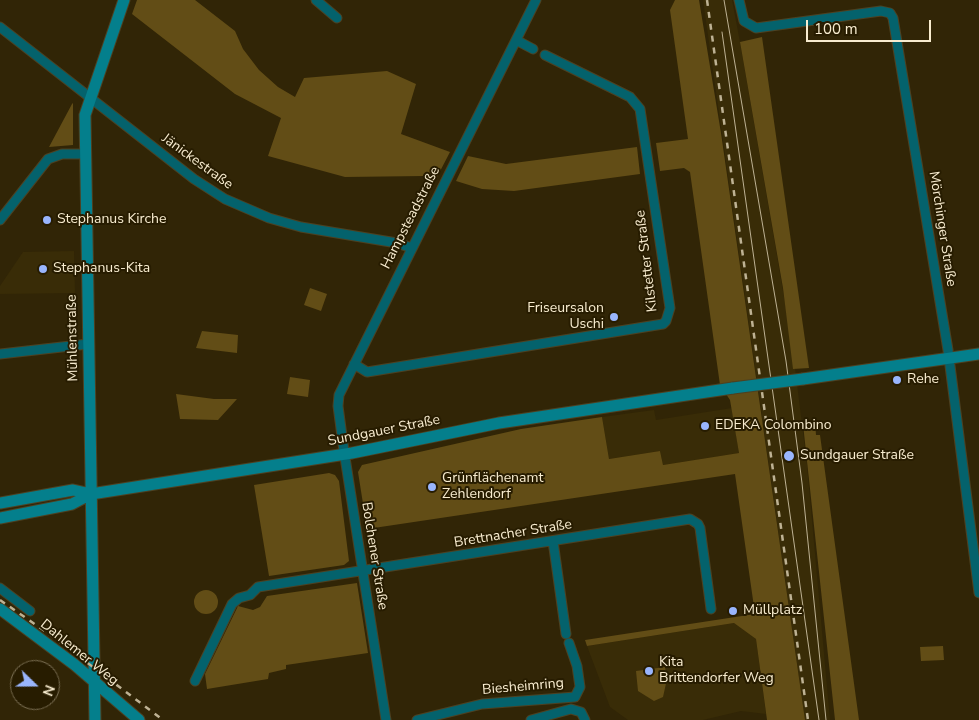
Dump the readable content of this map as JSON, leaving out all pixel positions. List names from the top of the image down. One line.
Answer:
{"streets":{"street":["Jänickestraße","Hampsteadstraße","Mörchinger Straße","Kilstetter Straße","Mühlenstraße","Sundgauer Straße","Brettnacher Straße","Bolchener Straße","Dahlemer Weg","Biesheimring"]},"crossings":[["Jänickestraße","Hampsteadstraße"],["Jänickestraße","Mühlenstraße"],["Hampsteadstraße","Kilstetter Straße"],["Hampsteadstraße","Sundgauer Straße"],["Hampsteadstraße","Bolchener Straße"],["Mörchinger Straße","Sundgauer Straße"],["Mühlenstraße","Sundgauer Straße"],["Mühlenstraße","Dahlemer Weg"],["Sundgauer Straße","Bolchener Straße"],["Brettnacher Straße","Bolchener Straße"],["Brettnacher Straße","Biesheimring"]],"places":["Stephanus Kirche","Stephanus-Kita","Friseursalon Uschi","Rehe","EDEKA Colombino","Sundgauer Straße","Grünflächenamt Zehlendorf","Müllplatz","Kita Brittendorfer Weg"],"scale_bar":"100 m","north":"right"}
